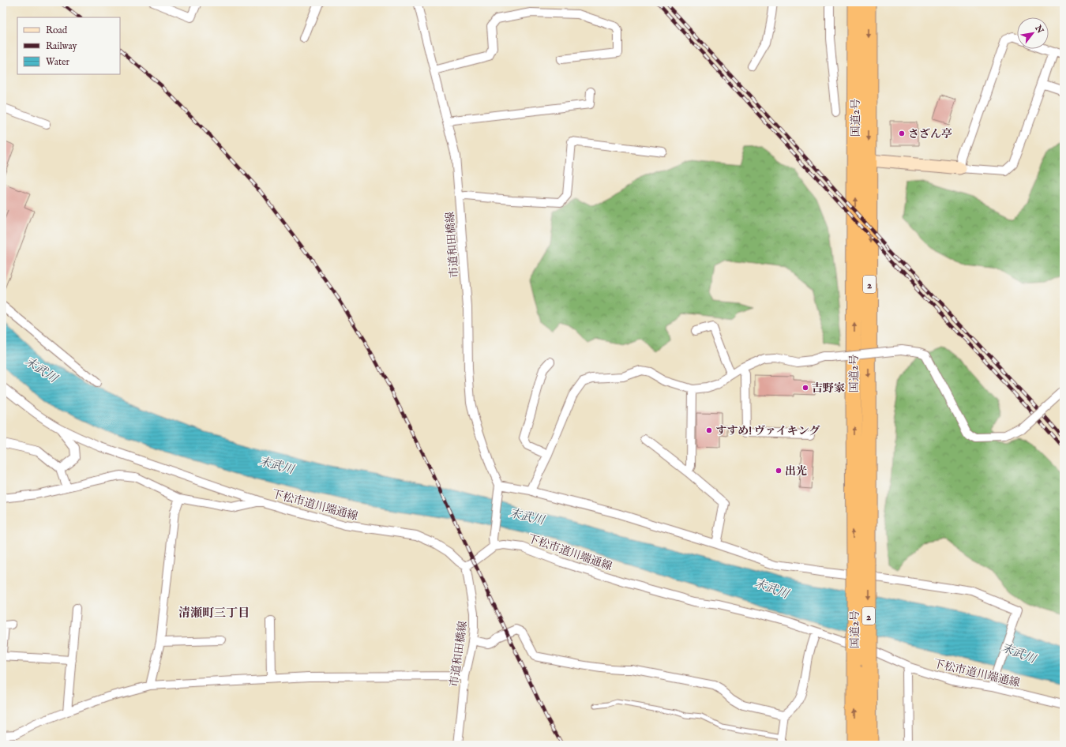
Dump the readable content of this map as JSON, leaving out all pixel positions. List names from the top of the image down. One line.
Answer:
{"streets":{"highway":["国道2号","2"],"street":["市道和田橋線","下松市道川端通線"]},"crossings":[["市道和田橋線","下松市道川端通線"]],"districts":["清瀬町三丁目"],"water":["末武川"],"places":["さざん亭","吉野家","すすめ! ヴァイキング","出光"],"legend":["Road","Railway","Water"],"north":"top right"}
